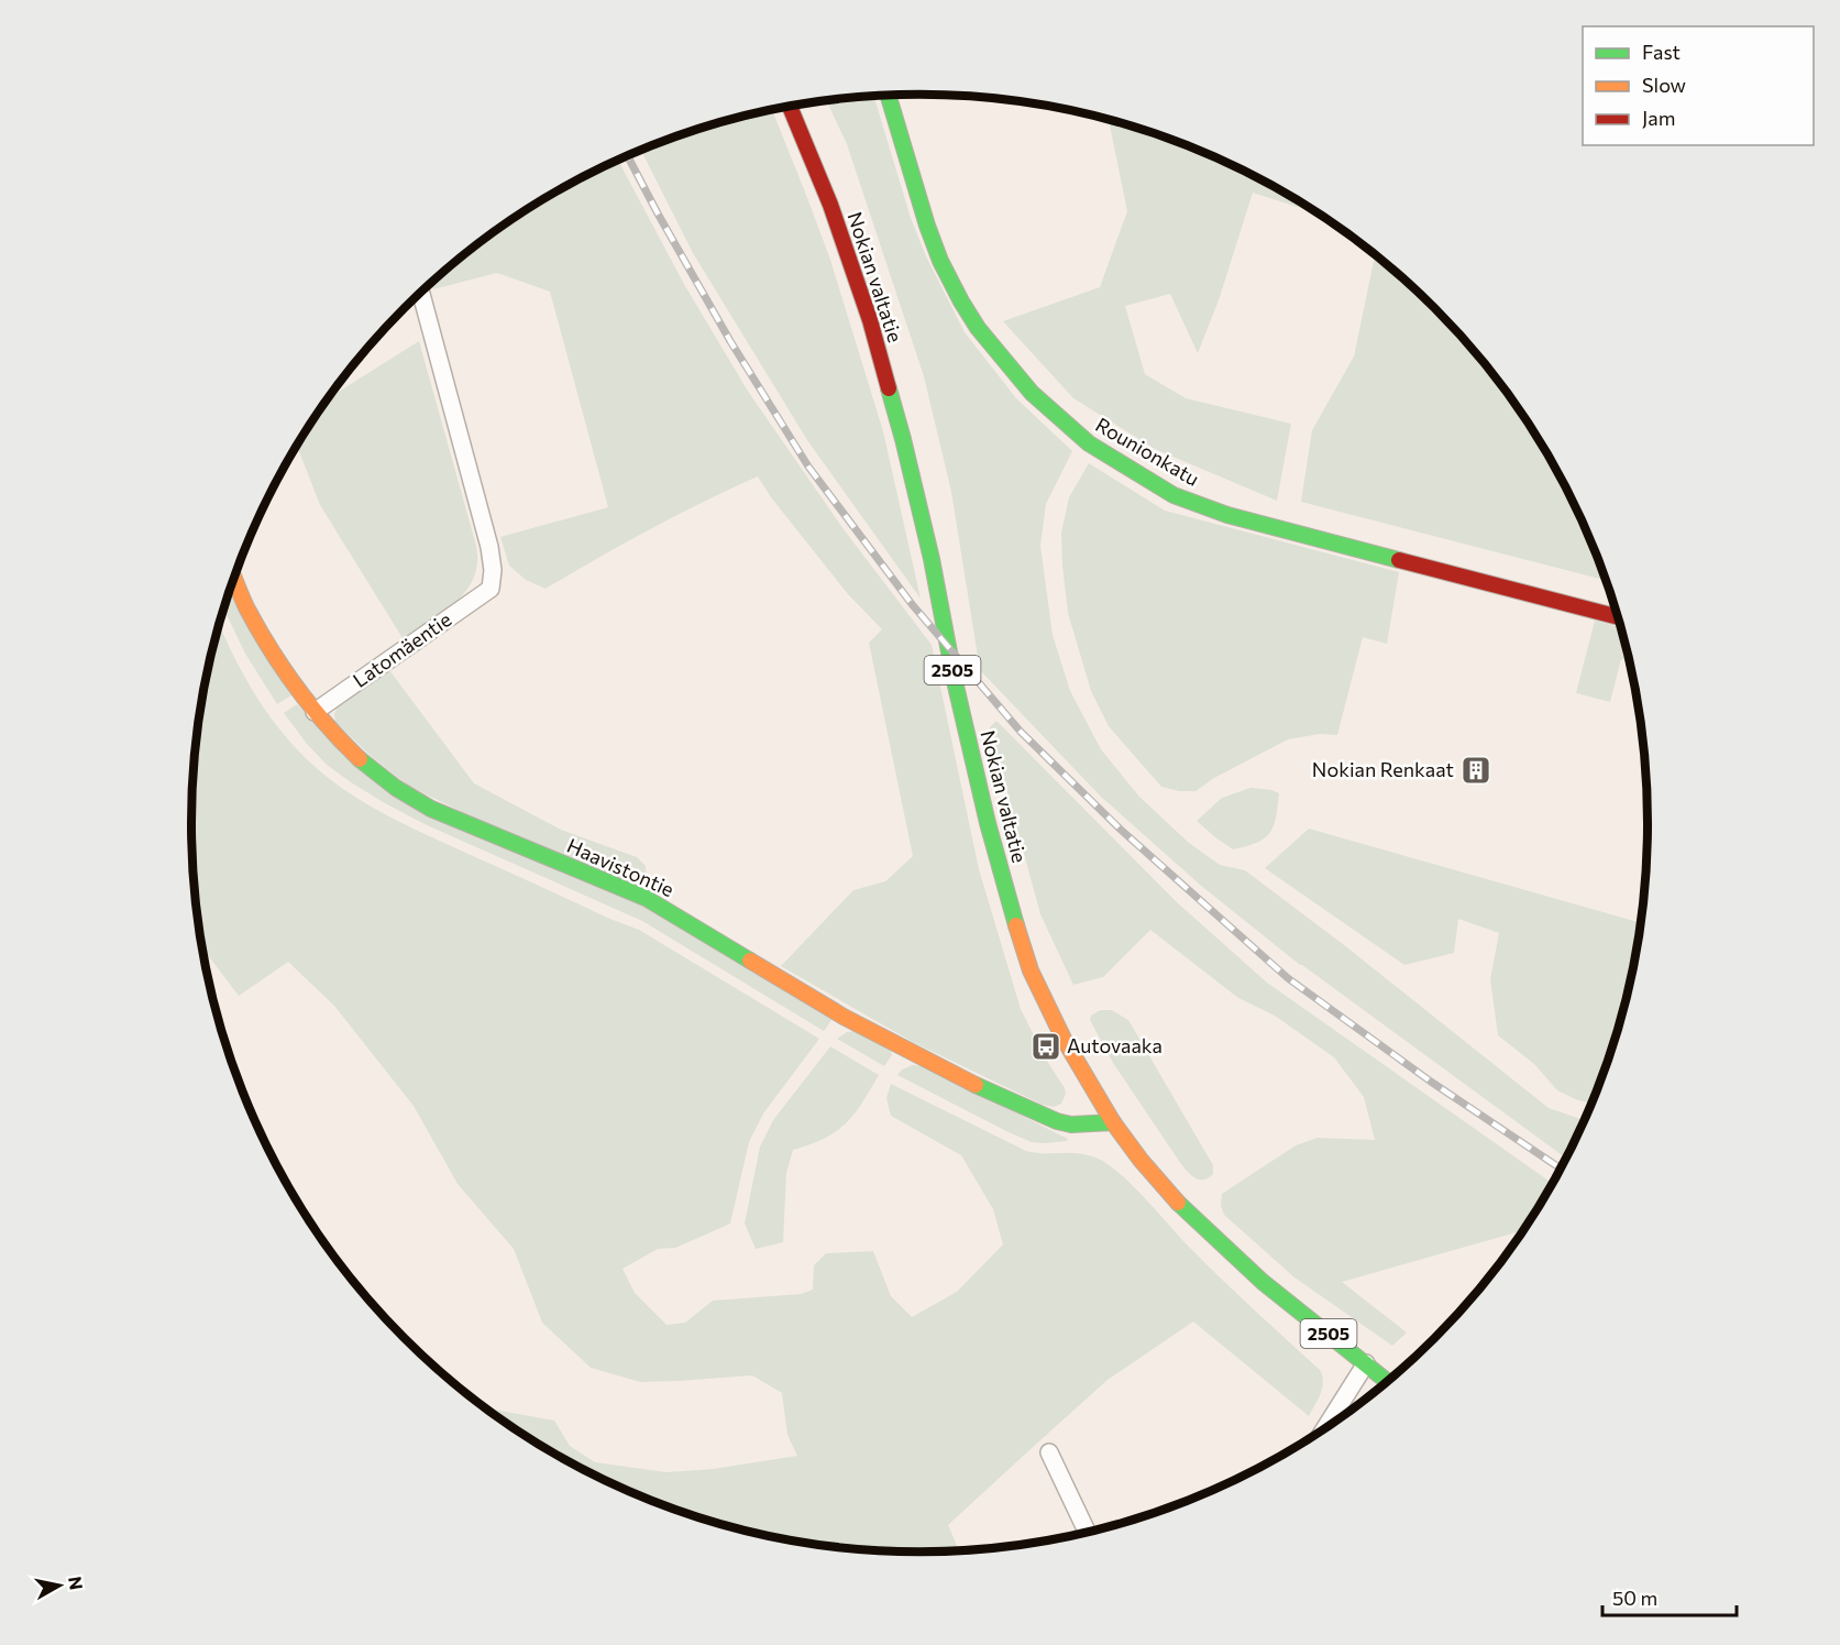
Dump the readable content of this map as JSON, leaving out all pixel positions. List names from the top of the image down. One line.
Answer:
{"streets":{"main road":["Nokian valtatie","Rounionkatu","2505","Haavistontie"],"street":["Latomäentie"]},"crossings":[["Nokian valtatie","Haavistontie"],["Latomäentie","Haavistontie"]],"places":{"building":["Nokian Renkaat"],"bus stop":["Autovaaka"]},"legend":["Fast","Slow","Jam"],"scale_bar":"50 m","north":"right"}
